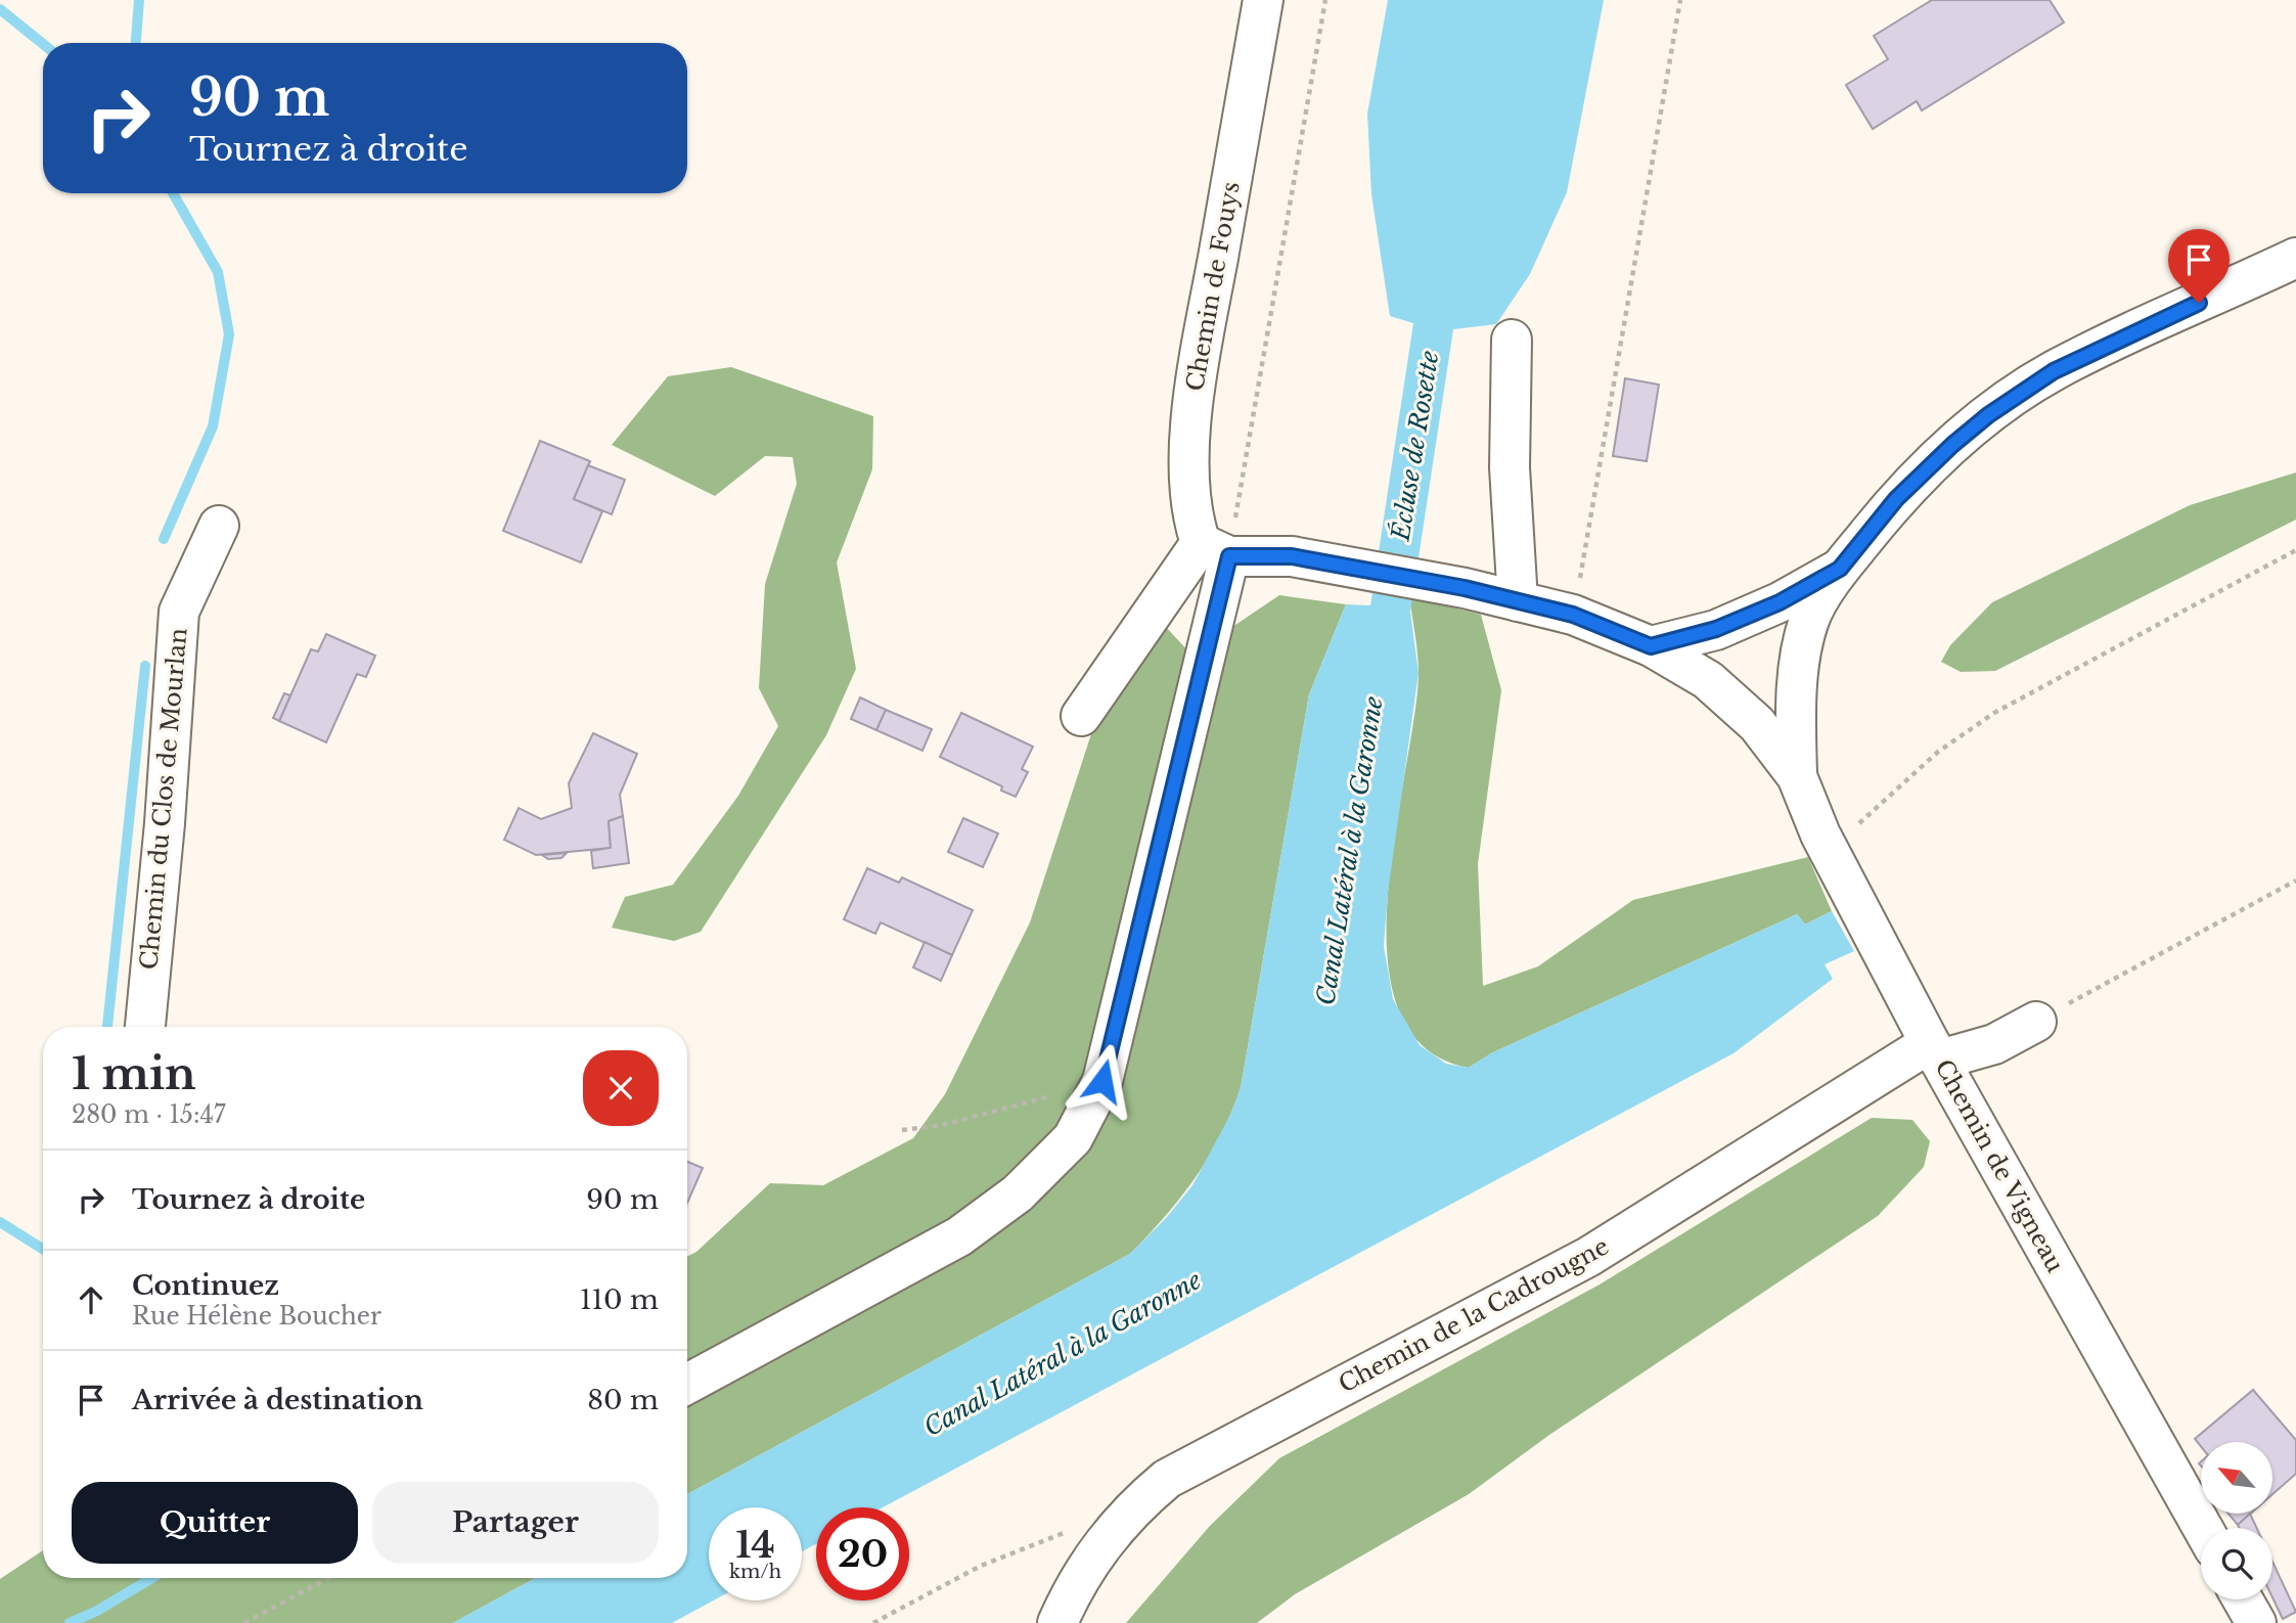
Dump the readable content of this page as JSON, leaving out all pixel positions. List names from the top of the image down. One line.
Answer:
{"streets":{"street":["Chemin de Fouys","Chemin du Clos de Mourlan","Chemin de Vigneau","Chemin de la Cadrougne"]},"crossings":[["Chemin de Vigneau","Chemin de la Cadrougne"]],"water":["Écluse de Rosette","Canal Latéral à la Garonne"],"north":"top left","page":{"turn":["90 m","Tournez à droite"],"heading":["1 min","280 m · 15:47"],"list":[{"name":"Tournez à droite","value":"90 m"},{"name":"Continuez","note":"Rue Hélène Boucher","value":"110 m"},{"name":"Arrivée à destination","value":"80 m"}],"buttons":["Quitter","Partager"],"speed":"14 km/h","limit":"20"}}
